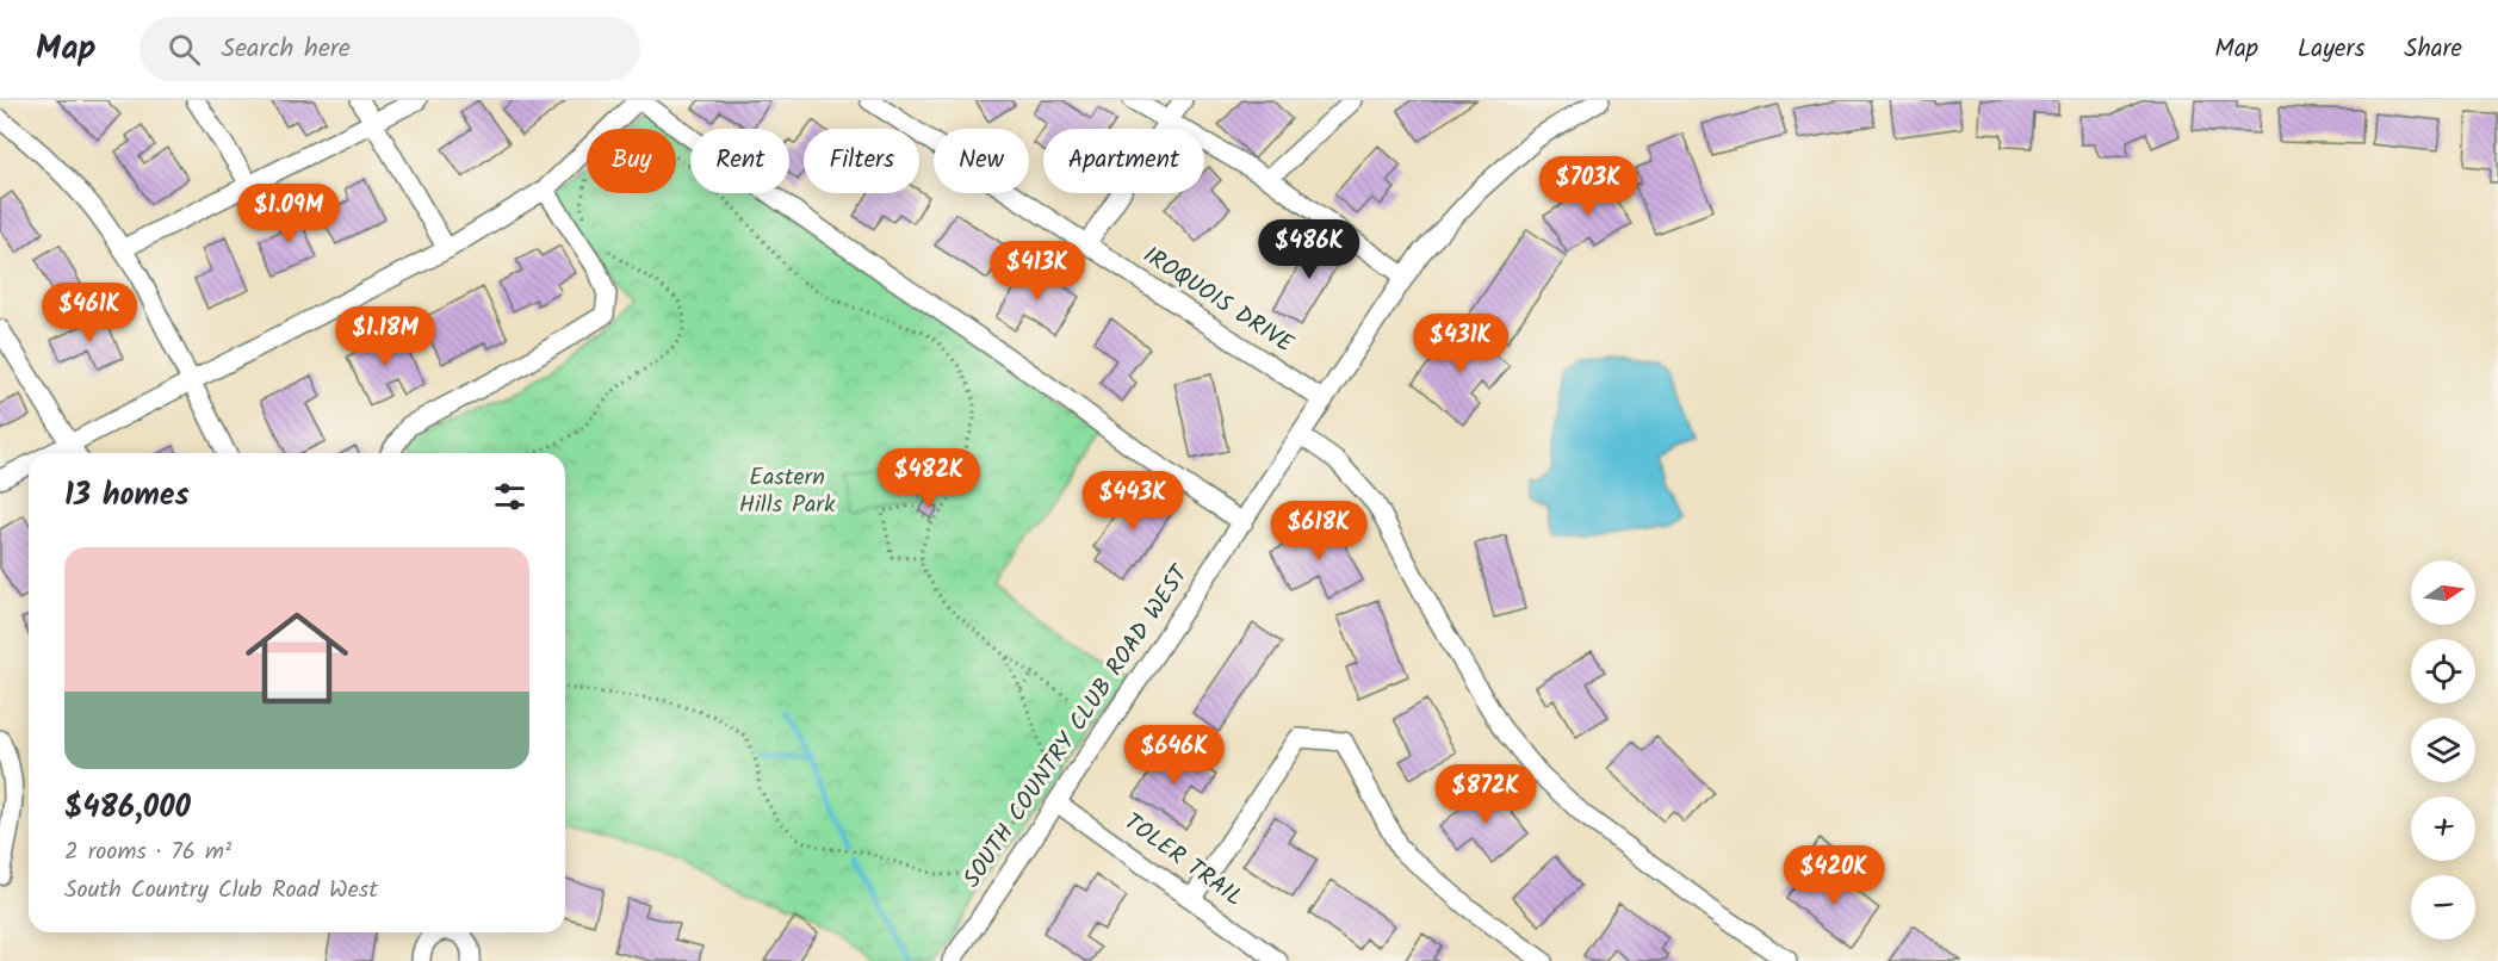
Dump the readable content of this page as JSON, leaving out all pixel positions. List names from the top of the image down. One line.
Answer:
{"streets":{"street":["IROQUOIS DRIVE","SOUTH COUNTRY CLUB ROAD WEST","TOLER TRAIL"]},"crossings":[["IROQUOIS DRIVE","SOUTH COUNTRY CLUB ROAD WEST"],["SOUTH COUNTRY CLUB ROAD WEST","TOLER TRAIL"]],"parks":["Eastern Hills Park"],"north":"right","page":{"header":"Map","search":"Search here","nav":["Map","Layers","Share"],"chip":["Buy","Rent","Filters","New","Apartment"],"price":["$703K","$1.09M","$486K","$413K","$461K","$1.18M","$431K","$482K","$443K","$618K","$646K","$872K","$420K"],"heading":"13 homes","list":[{"name":"$486,000","note":"2 rooms · 76 m² · South Country Club Road West"}],"map_buttons":["+","−"]}}
